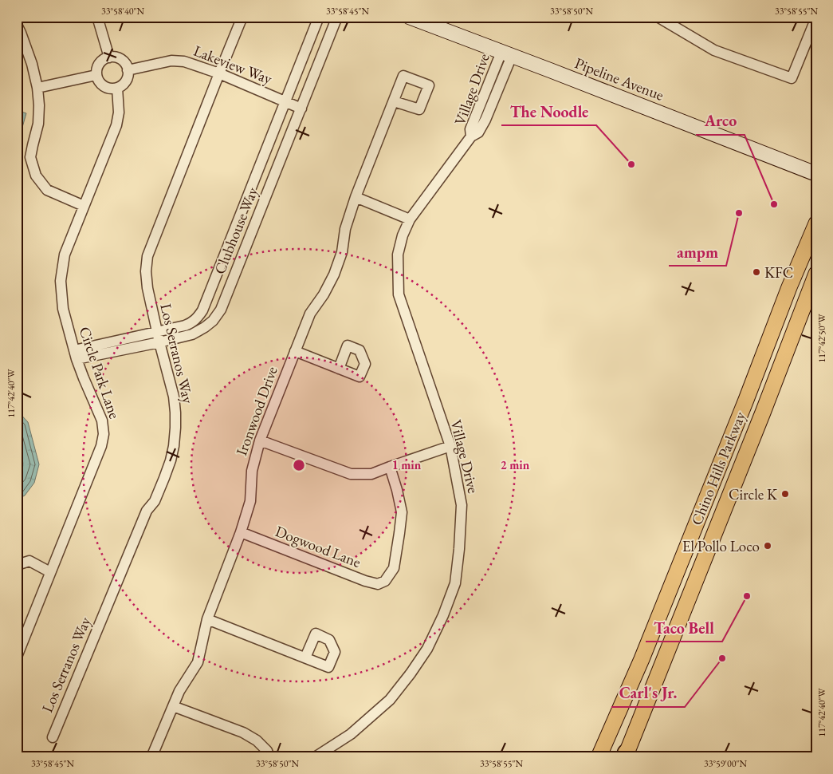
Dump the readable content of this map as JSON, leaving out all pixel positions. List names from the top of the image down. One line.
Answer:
{"streets":{"main road":["Pipeline Avenue","Chino Hills Parkway"],"street":["Lakeview Way","Village Drive","Clubhouse Way","Los Serranos Way","Circle Park Lane","Ironwood Drive","Dogwood Lane"]},"crossings":[["Lakeview Way","Clubhouse Way"],["Lakeview Way","Los Serranos Way"],["Lakeview Way","Circle Park Lane"],["Pipeline Avenue","Village Drive"],["Clubhouse Way","Los Serranos Way"],["Clubhouse Way","Circle Park Lane"],["Ironwood Drive","Dogwood Lane"]],"places":["The Noodle","Arco","ampm","KFC","Circle K","El Pollo Loco","Taco Bell","Carl's Jr."],"coordinates":["33°58'40\"N","33°58'45\"N","33°58'50\"N","33°58'55\"N","117°42'50\"W","117°42'40\"W","33°59'00\"N"],"rings":["1 min","2 min"]}
